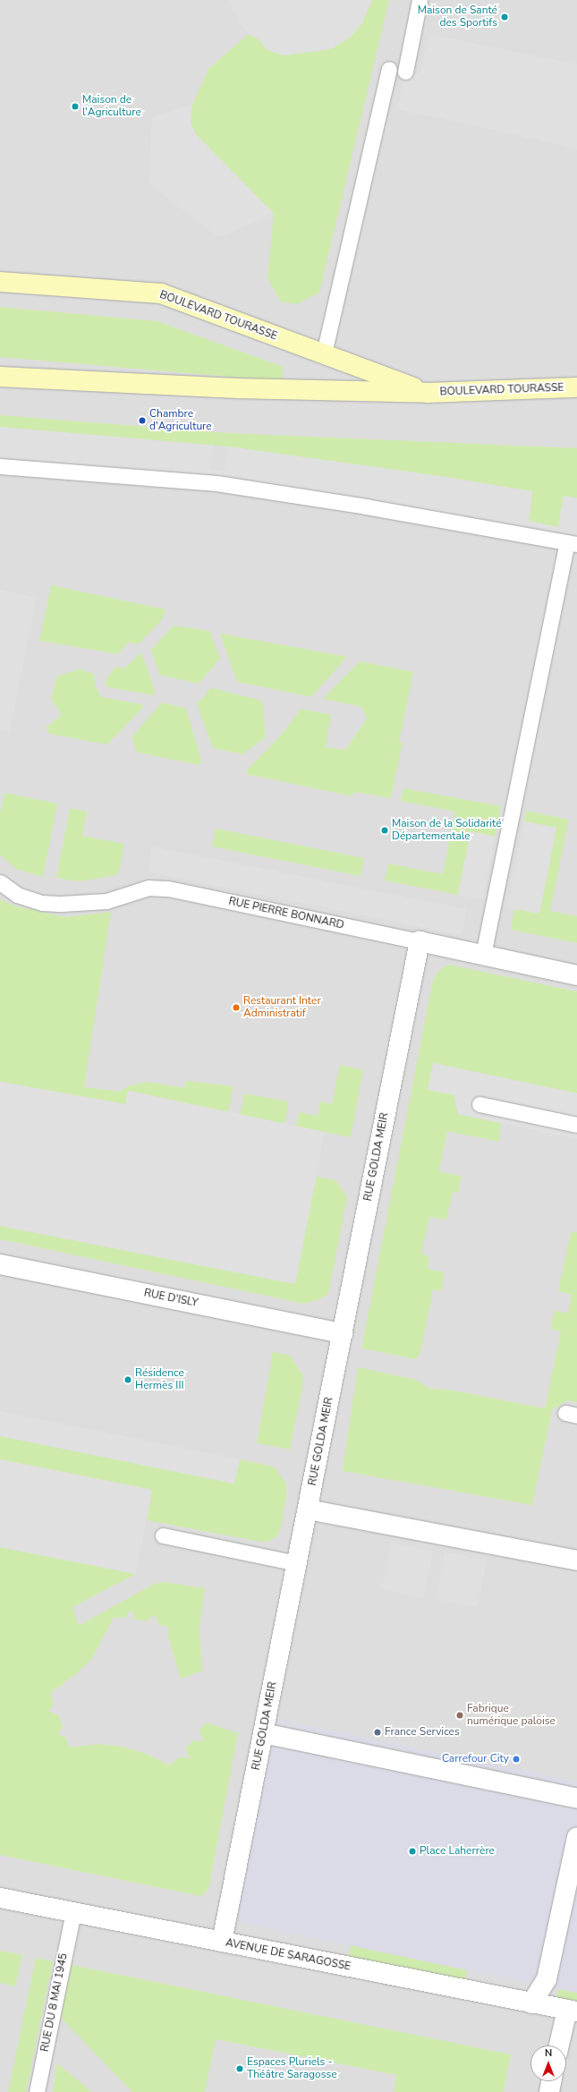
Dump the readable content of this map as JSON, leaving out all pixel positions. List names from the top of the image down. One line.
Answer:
{"streets":{"main road":["BOULEVARD TOURASSE"],"street":["RUE PIERRE BONNARD","RUE GOLDA MEIR","RUE D'ISLY","AVENUE DE SARAGOSSE"],"lane":["RUE DU 8 MAI 1945"]},"crossings":[["RUE PIERRE BONNARD","RUE GOLDA MEIR"],["RUE GOLDA MEIR","RUE D'ISLY"],["RUE GOLDA MEIR","AVENUE DE SARAGOSSE"],["AVENUE DE SARAGOSSE","RUE DU 8 MAI 1945"]],"places":["Maison de Santé des Sportifs","Maison de l'Agriculture","Chambre d'Agriculture","Maison de la Solidarité Départementale","Restaurant Inter Administratif","Résidence Hermès III","Fabrique numérique paloise","France Services","Carrefour City","Place Laherrère","Espaces Pluriels - Théâtre Saragosse"],"north":"top"}
